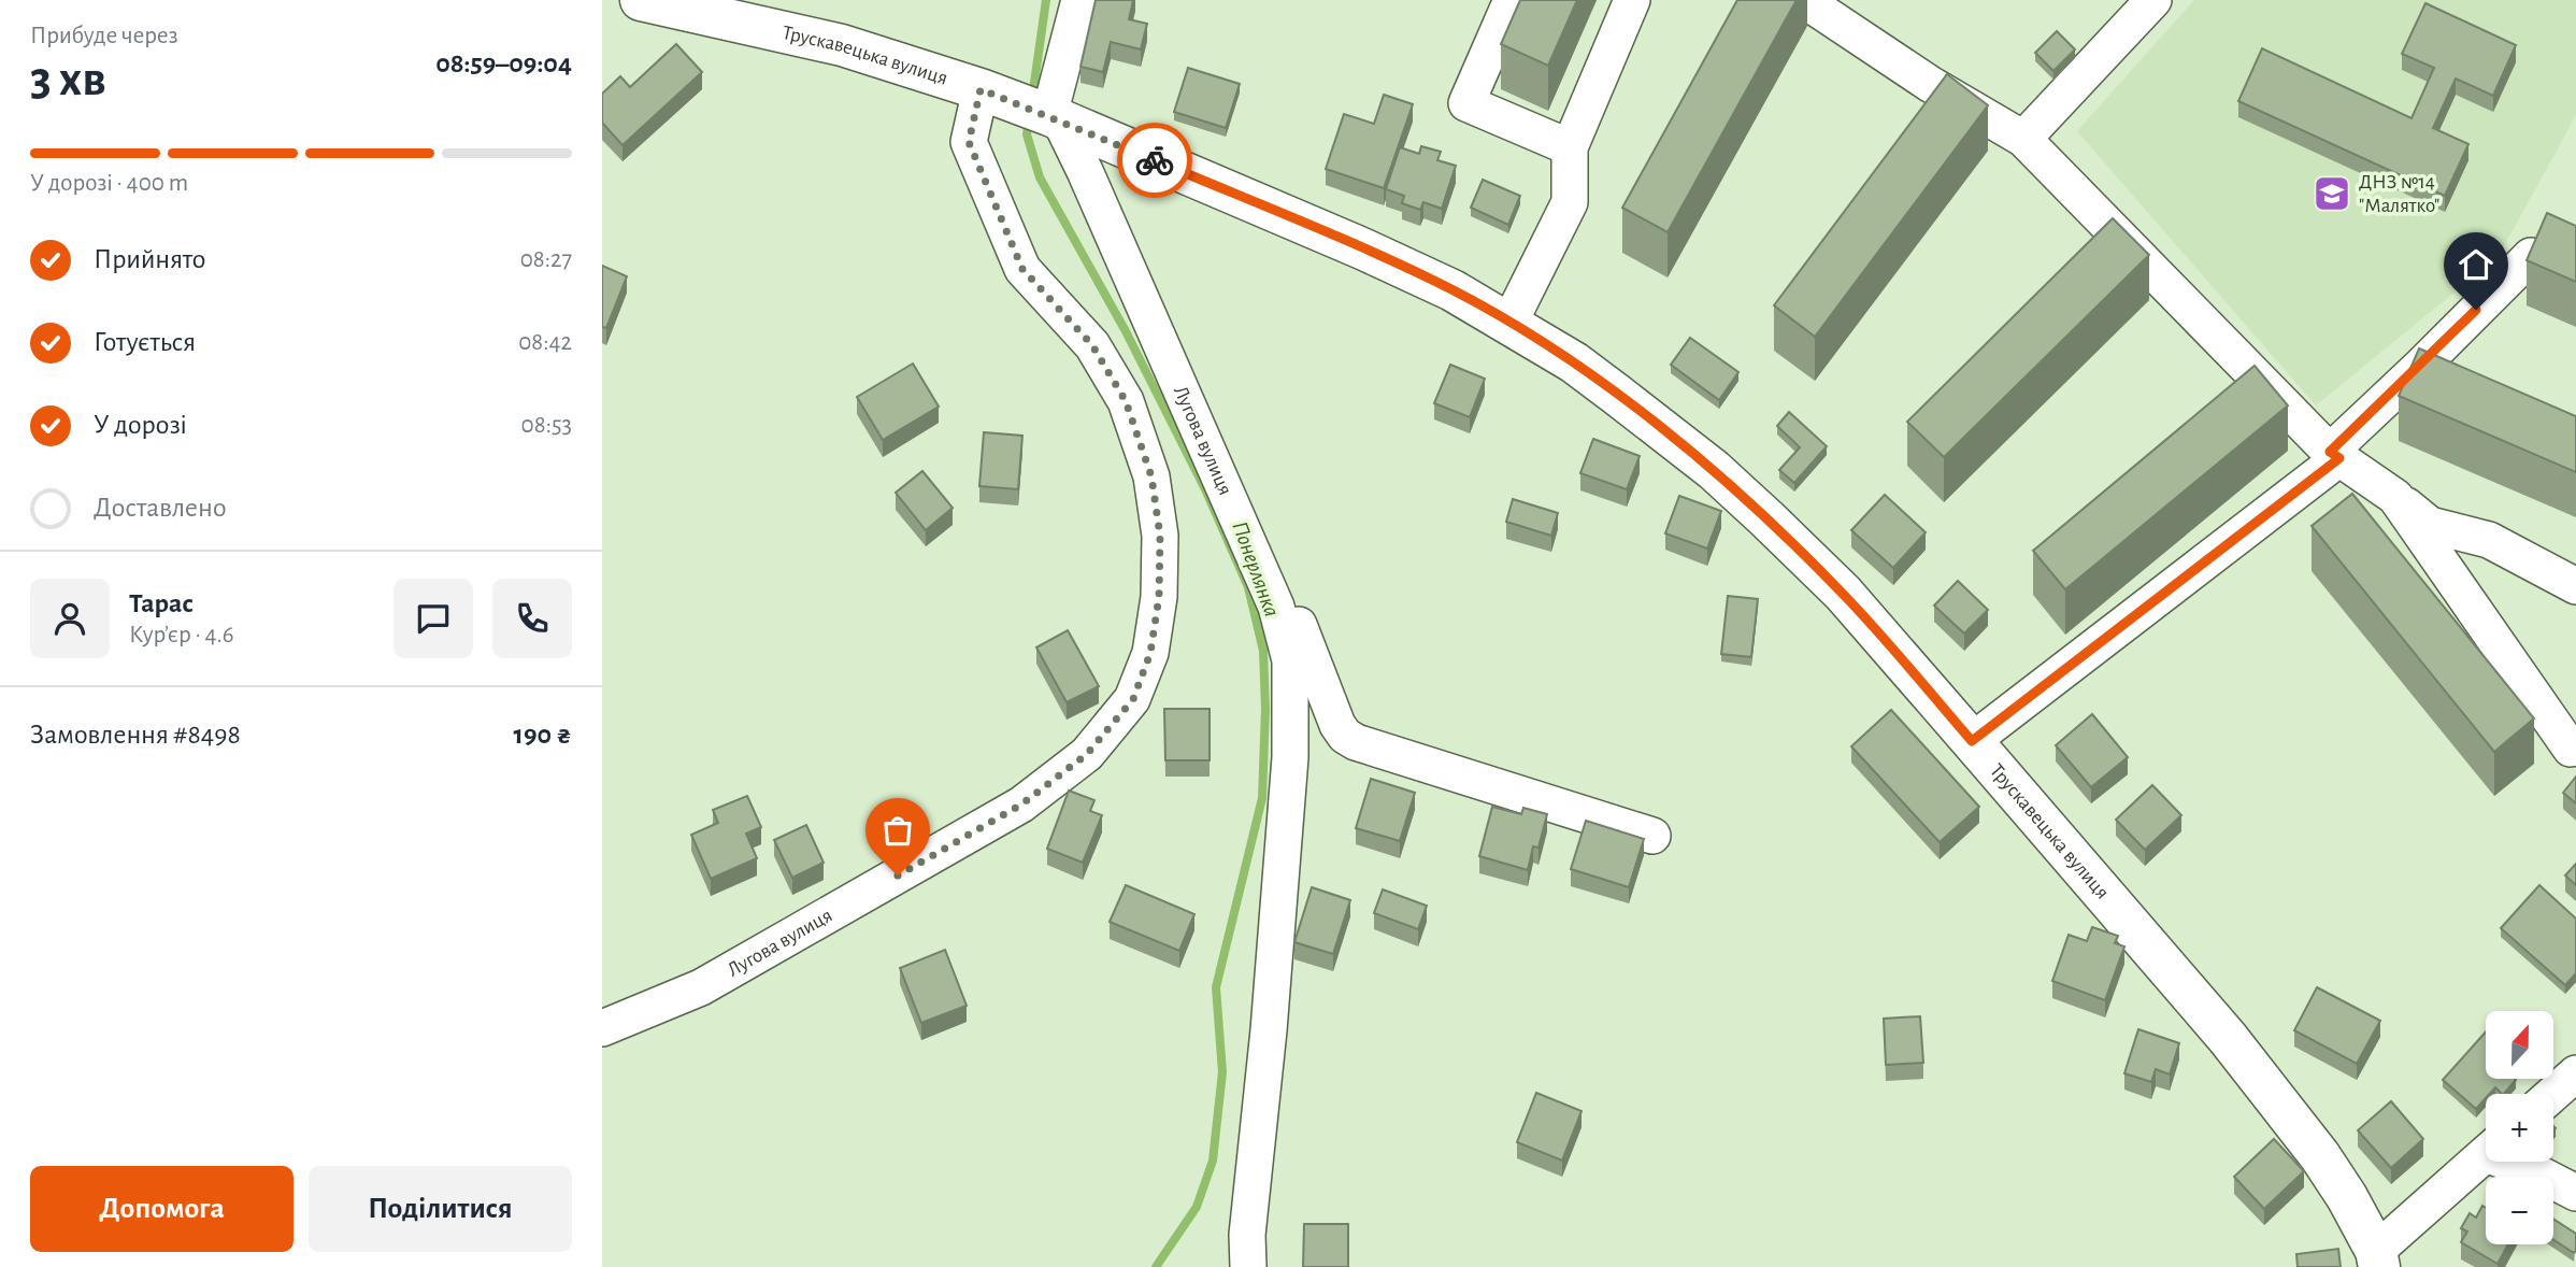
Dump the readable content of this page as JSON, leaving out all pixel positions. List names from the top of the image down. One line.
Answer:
{"streets":{"main road":["Трускавецька вулиця"],"street":["Лугова вулиця"]},"crossings":[["Трускавецька вулиця","Лугова вулиця"]],"water":["Понерлянка"],"places":{"school or university":["ДНЗ №14 \"Малятко\""]},"north":"top","page":{"heading":["3 хв","Прибуде через","08:59–09:04"],"panel":["Тарас","Кур’єр · 4.6","Замовлення #8498","190 ₴"],"bar":"У дорозі · 400 m","list":[["Прийнято","08:27"],["Готується","08:42"],["У дорозі","08:53"],"Доставлено"],"map_buttons":["+","−"],"buttons":["Допомога","Поділитися"]}}
